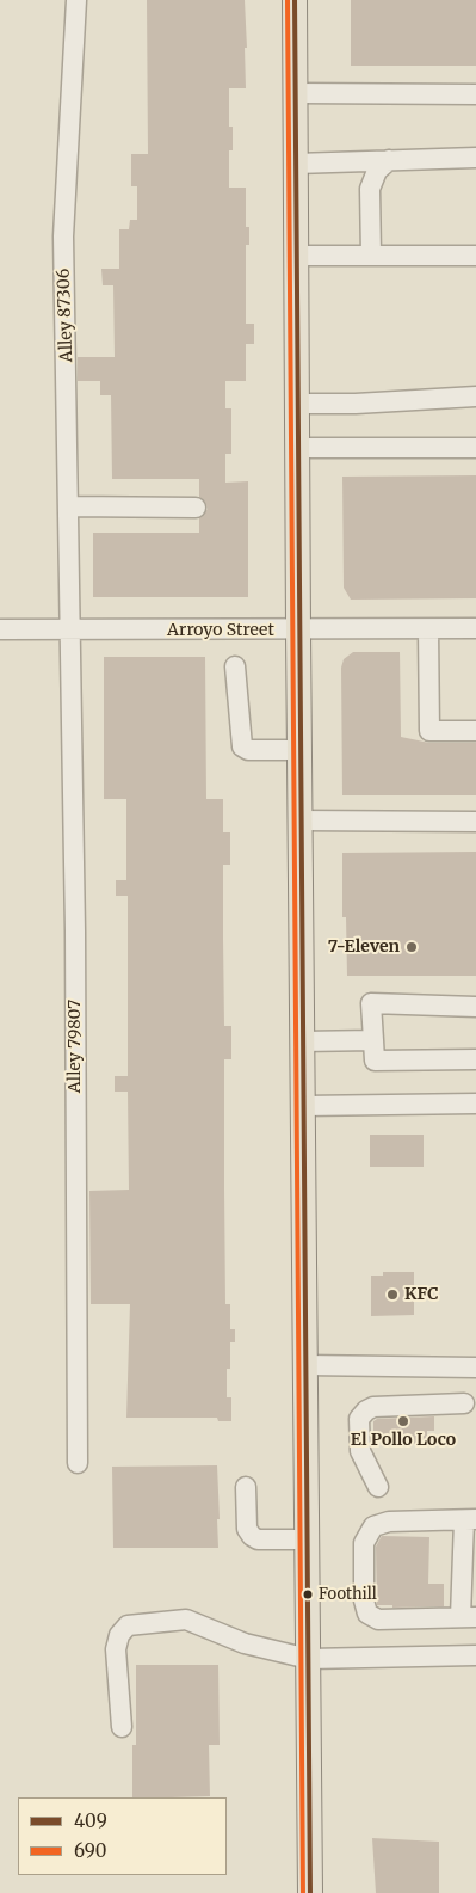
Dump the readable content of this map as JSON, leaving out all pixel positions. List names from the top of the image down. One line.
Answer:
{"streets":{"street":["Alley 87306","Arroyo Street","Alley 79807"]},"crossings":[["Alley 87306","Arroyo Street"],["Alley 87306","Alley 79807"],["Arroyo Street","Alley 79807"]],"places":["7-Eleven","KFC","El Pollo Loco","Foothill"],"lines":["transit line 409","transit line 690"],"legend":["409","690"]}
